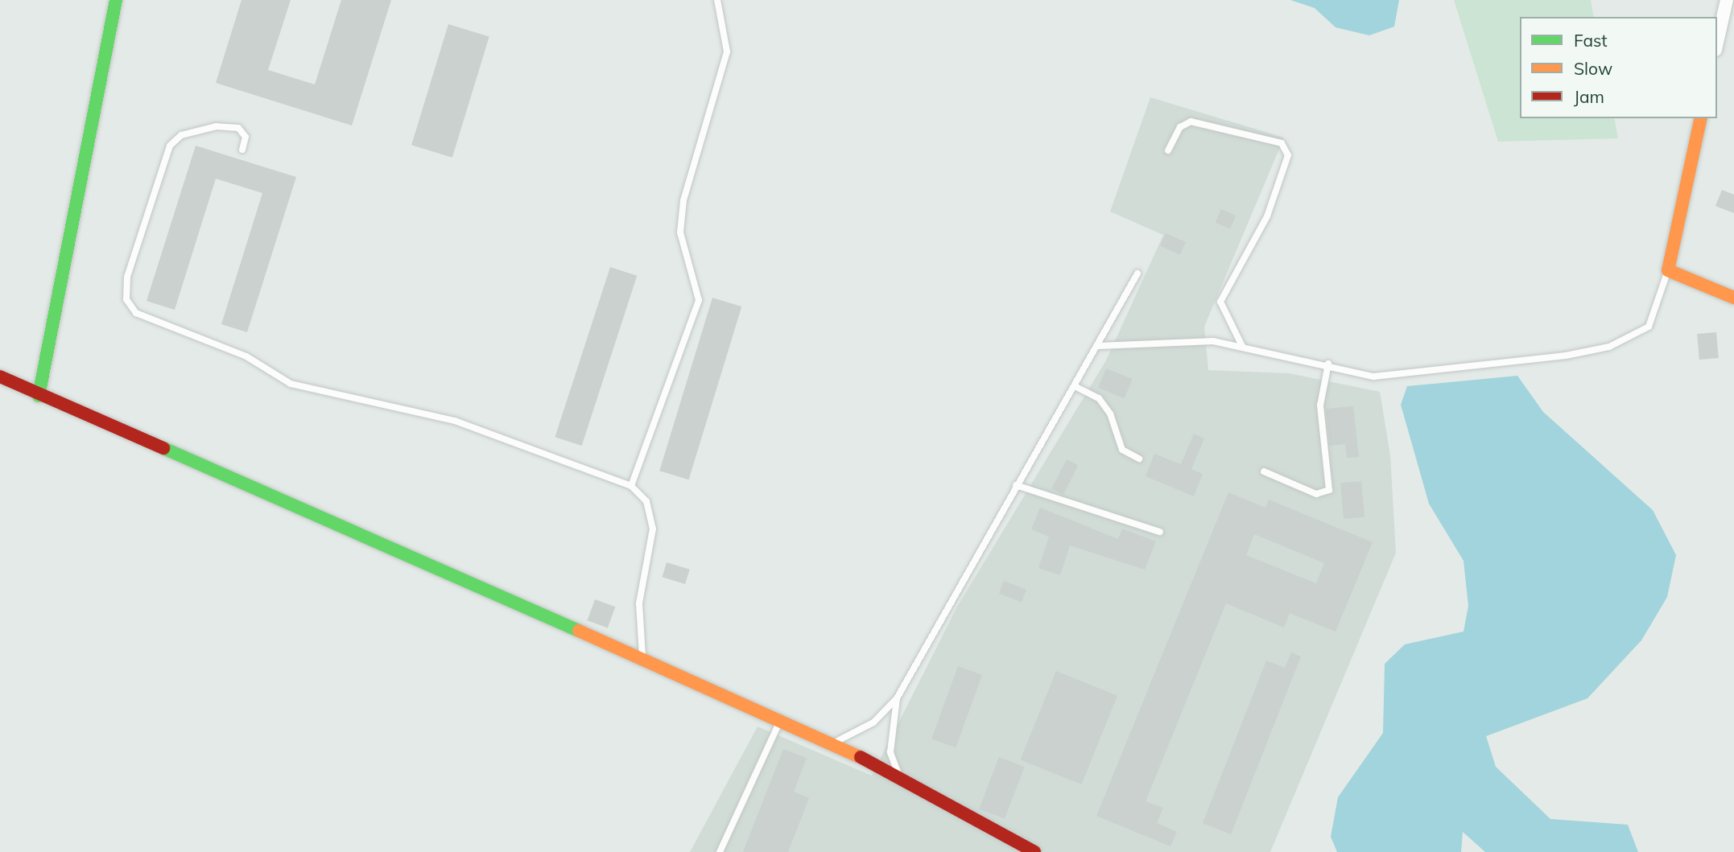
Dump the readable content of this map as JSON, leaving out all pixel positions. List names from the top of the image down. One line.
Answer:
{"legend":["Fast","Slow","Jam"]}
